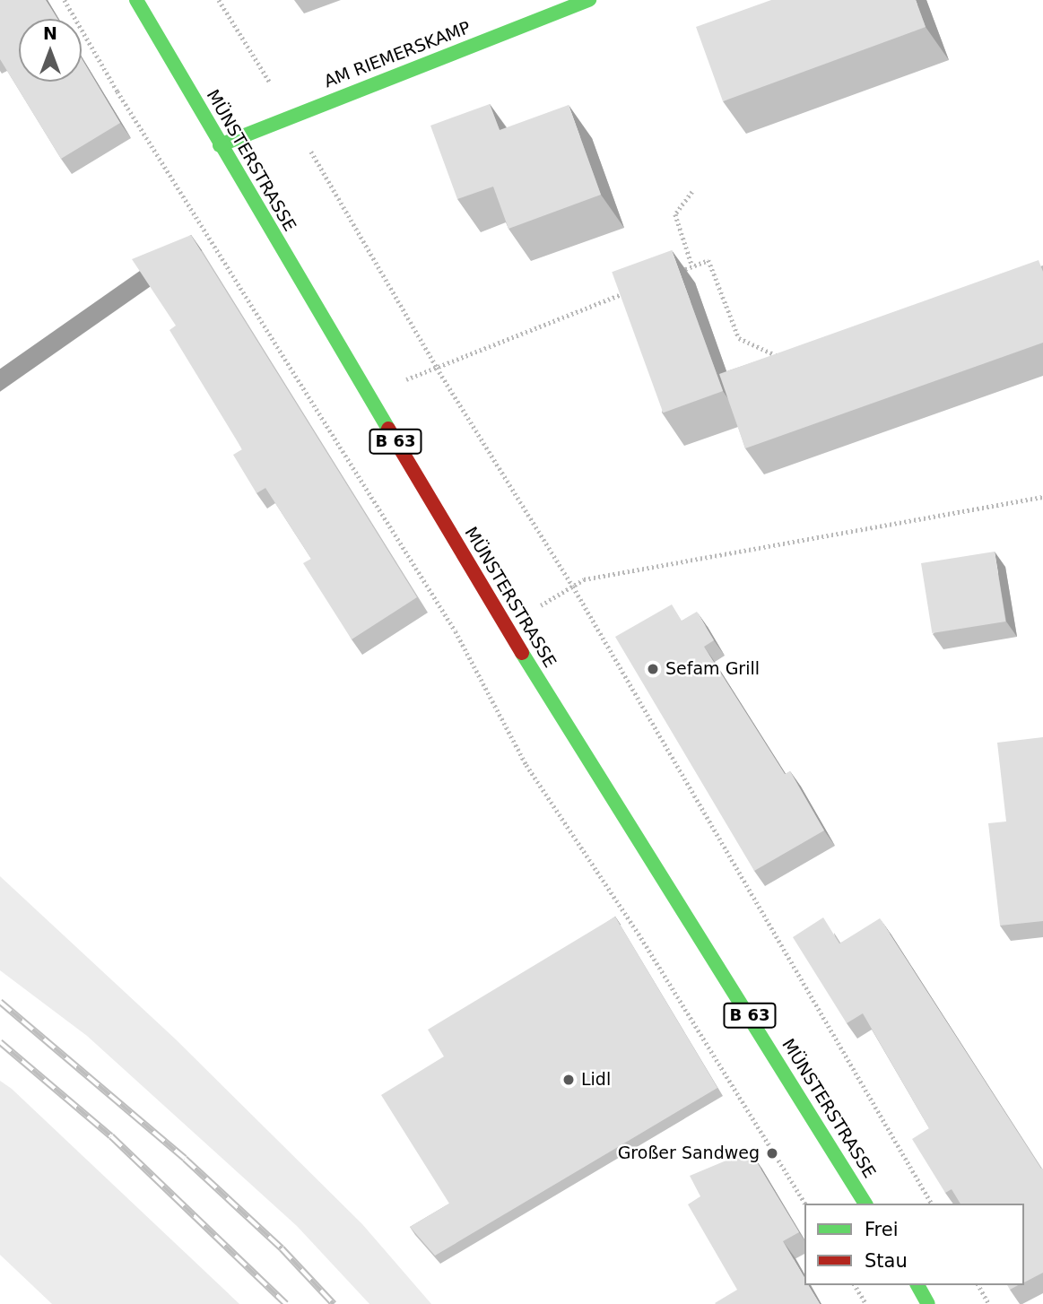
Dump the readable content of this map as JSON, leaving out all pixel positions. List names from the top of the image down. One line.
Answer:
{"streets":{"main road":["AM RIEMERSKAMP","MÜNSTERSTRASSE","B 63"]},"crossings":[["AM RIEMERSKAMP","MÜNSTERSTRASSE"]],"places":["Sefam Grill","Lidl","Großer Sandweg"],"legend":["Frei","Stau"],"north":"top"}
